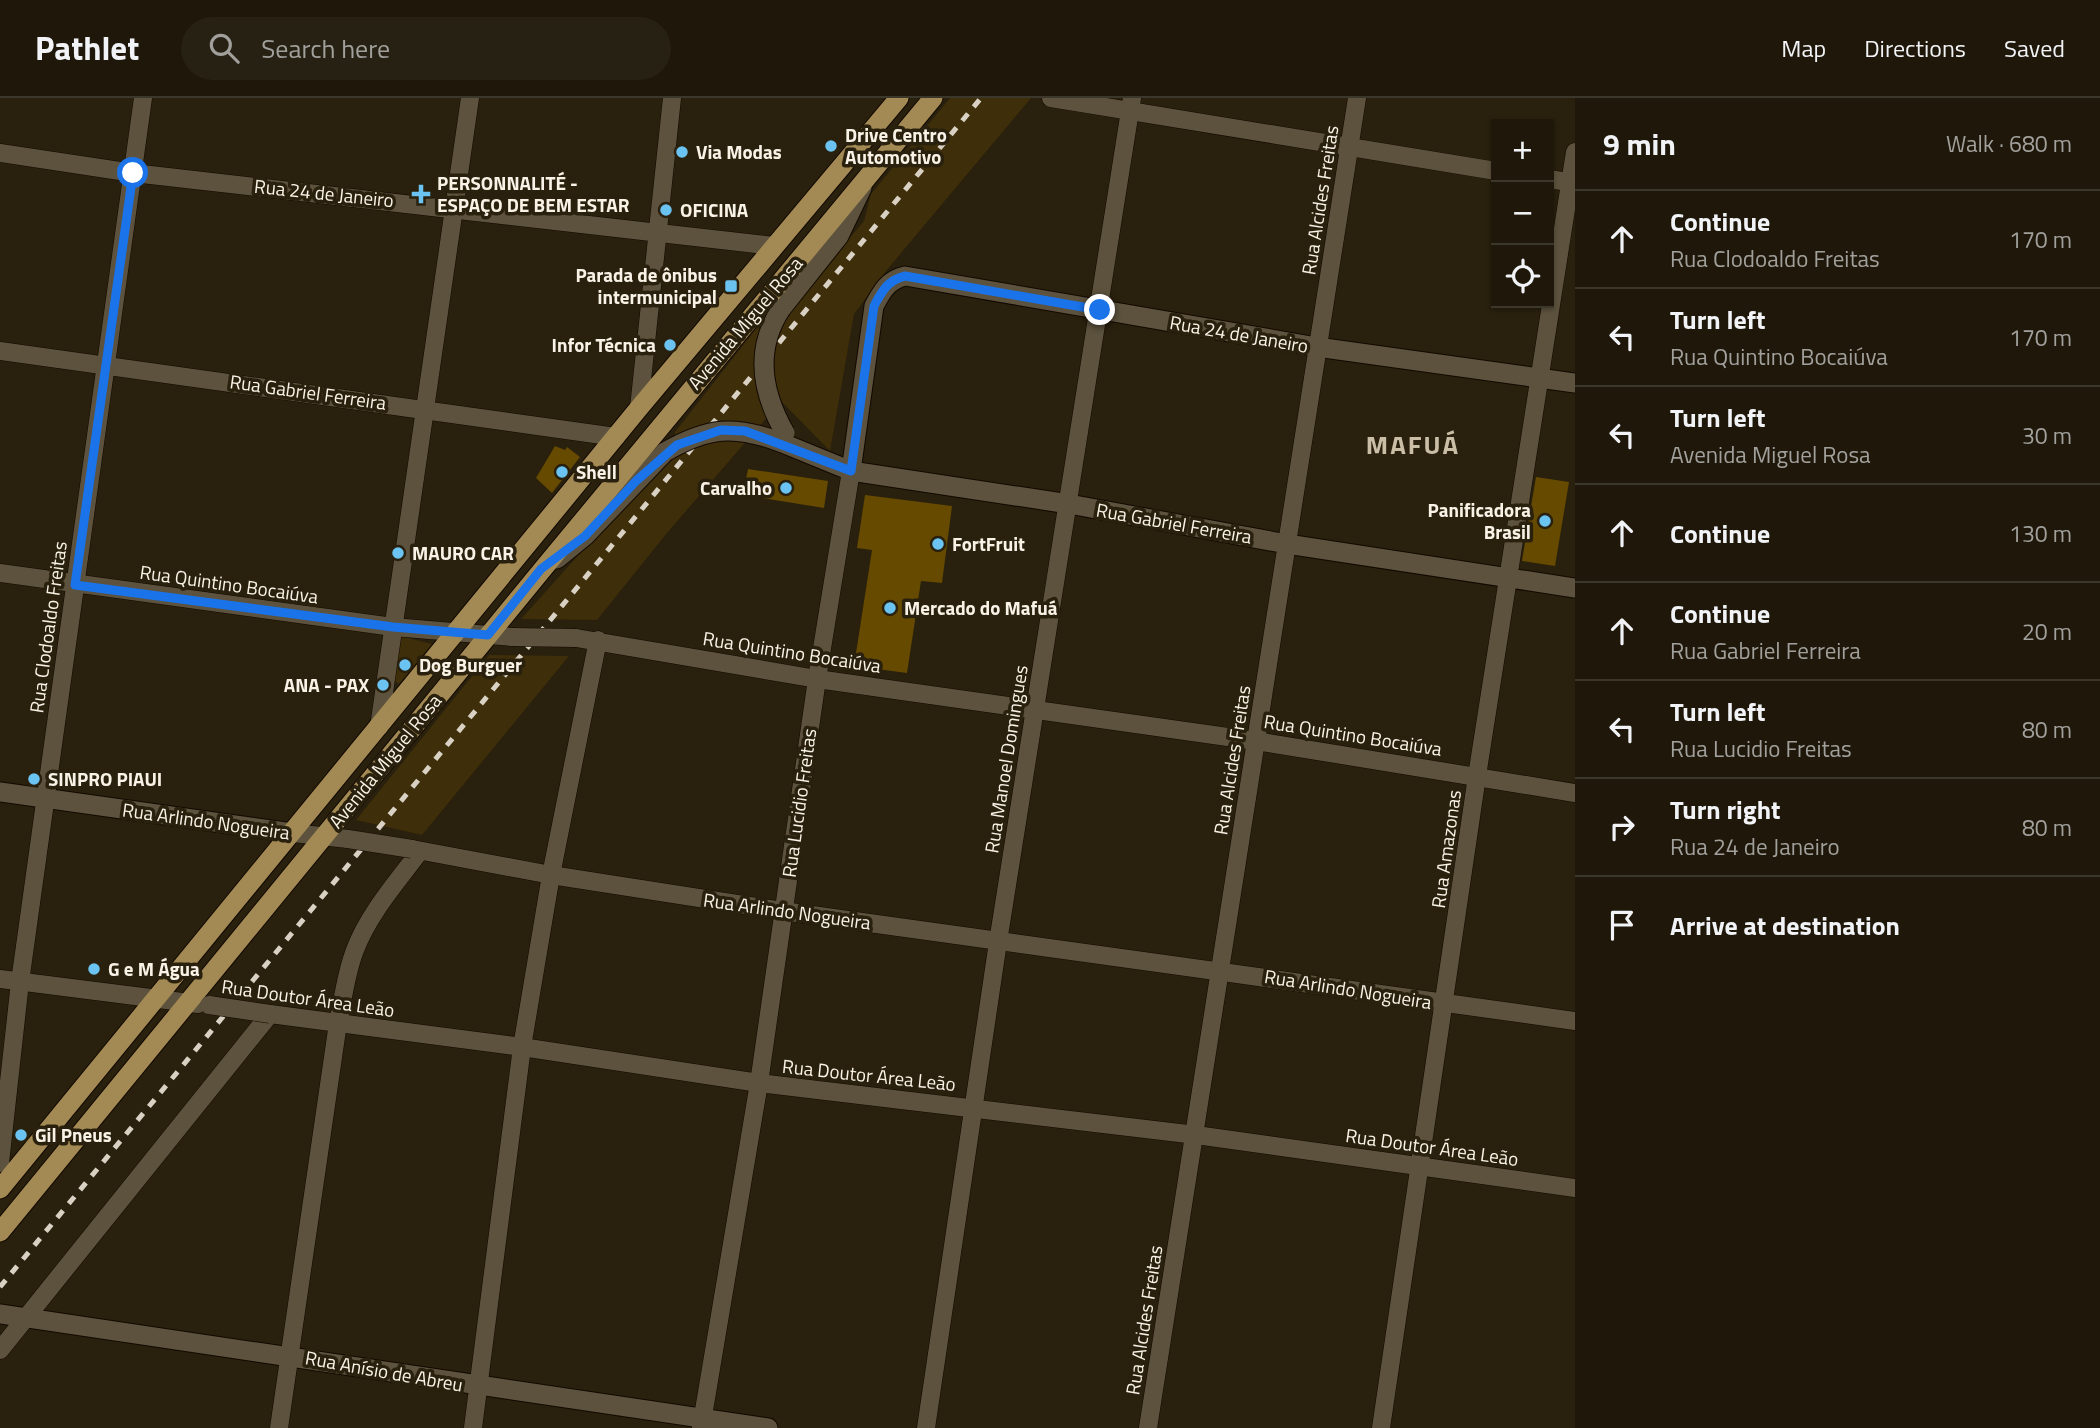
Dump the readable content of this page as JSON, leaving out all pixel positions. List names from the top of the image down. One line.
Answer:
{"streets":{"main road":["Avenida Miguel Rosa"],"street":["Rua 24 de Janeiro","Rua Alcides Freitas","Rua Gabriel Ferreira","Rua Quintino Bocaiúva","Rua Clodoaldo Freitas","Rua Manoel Domingues","Rua Lucidio Freitas","Rua Arlindo Nogueira","Rua Amazonas","Rua Doutor Área Leão","Rua Anísio de Abreu"]},"crossings":[["Rua 24 de Janeiro","Rua Alcides Freitas"],["Rua 24 de Janeiro","Avenida Miguel Rosa"],["Rua 24 de Janeiro","Rua Clodoaldo Freitas"],["Rua 24 de Janeiro","Rua Manoel Domingues"],["Rua 24 de Janeiro","Rua Lucidio Freitas"],["Rua 24 de Janeiro","Rua Amazonas"],["Rua Alcides Freitas","Rua Gabriel Ferreira"],["Rua Alcides Freitas","Rua Quintino Bocaiúva"],["Rua Alcides Freitas","Rua Arlindo Nogueira"],["Rua Alcides Freitas","Rua Doutor Área Leão"],["Avenida Miguel Rosa","Rua Gabriel Ferreira"],["Avenida Miguel Rosa","Rua Quintino Bocaiúva"],["Avenida Miguel Rosa","Rua Arlindo Nogueira"],["Avenida Miguel Rosa","Rua Doutor Área Leão"],["Rua Gabriel Ferreira","Rua Clodoaldo Freitas"],["Rua Gabriel Ferreira","Rua Manoel Domingues"],["Rua Gabriel Ferreira","Rua Lucidio Freitas"],["Rua Gabriel Ferreira","Rua Amazonas"],["Rua Quintino Bocaiúva","Rua Clodoaldo Freitas"],["Rua Quintino Bocaiúva","Rua Manoel Domingues"],["Rua Quintino Bocaiúva","Rua Lucidio Freitas"],["Rua Quintino Bocaiúva","Rua Amazonas"],["Rua Clodoaldo Freitas","Rua Arlindo Nogueira"],["Rua Clodoaldo Freitas","Rua Doutor Área Leão"],["Rua Manoel Domingues","Rua Arlindo Nogueira"],["Rua Manoel Domingues","Rua Doutor Área Leão"],["Rua Lucidio Freitas","Rua Arlindo Nogueira"],["Rua Lucidio Freitas","Rua Doutor Área Leão"],["Rua Lucidio Freitas","Rua Anísio de Abreu"],["Rua Arlindo Nogueira","Rua Amazonas"],["Rua Amazonas","Rua Doutor Área Leão"]],"districts":["MAFUÁ"],"places":{"other":["Drive Centro Automotivo","Via Modas","OFICINA","Infor Técnica","Shell","Carvalho","Panificadora Brasil","FortFruit","MAURO CAR","Mercado do Mafuá","Dog Burguer","ANA - PAX","SINPRO PIAUI","G e M Água","Gil Pneus"],"health":["PERSONNALITÉ - ESPAÇO DE BEM ESTAR"],"transit":["Parada de ônibus intermunicipal"]},"page":{"header":"Pathlet","search":"Search here","nav":["Map","Directions","Saved"],"heading":["9 min","Walk · 680 m"],"map_buttons":["+","−"],"list":[["Continue","Rua Clodoaldo Freitas","170 m"],["Turn left","Rua Quintino Bocaiúva","170 m"],["Turn left","Avenida Miguel Rosa","30 m"],["Continue","130 m"],["Continue","Rua Gabriel Ferreira","20 m"],["Turn left","Rua Lucidio Freitas","80 m"],["Turn right","Rua 24 de Janeiro","80 m"],"Arrive at destination"]}}
